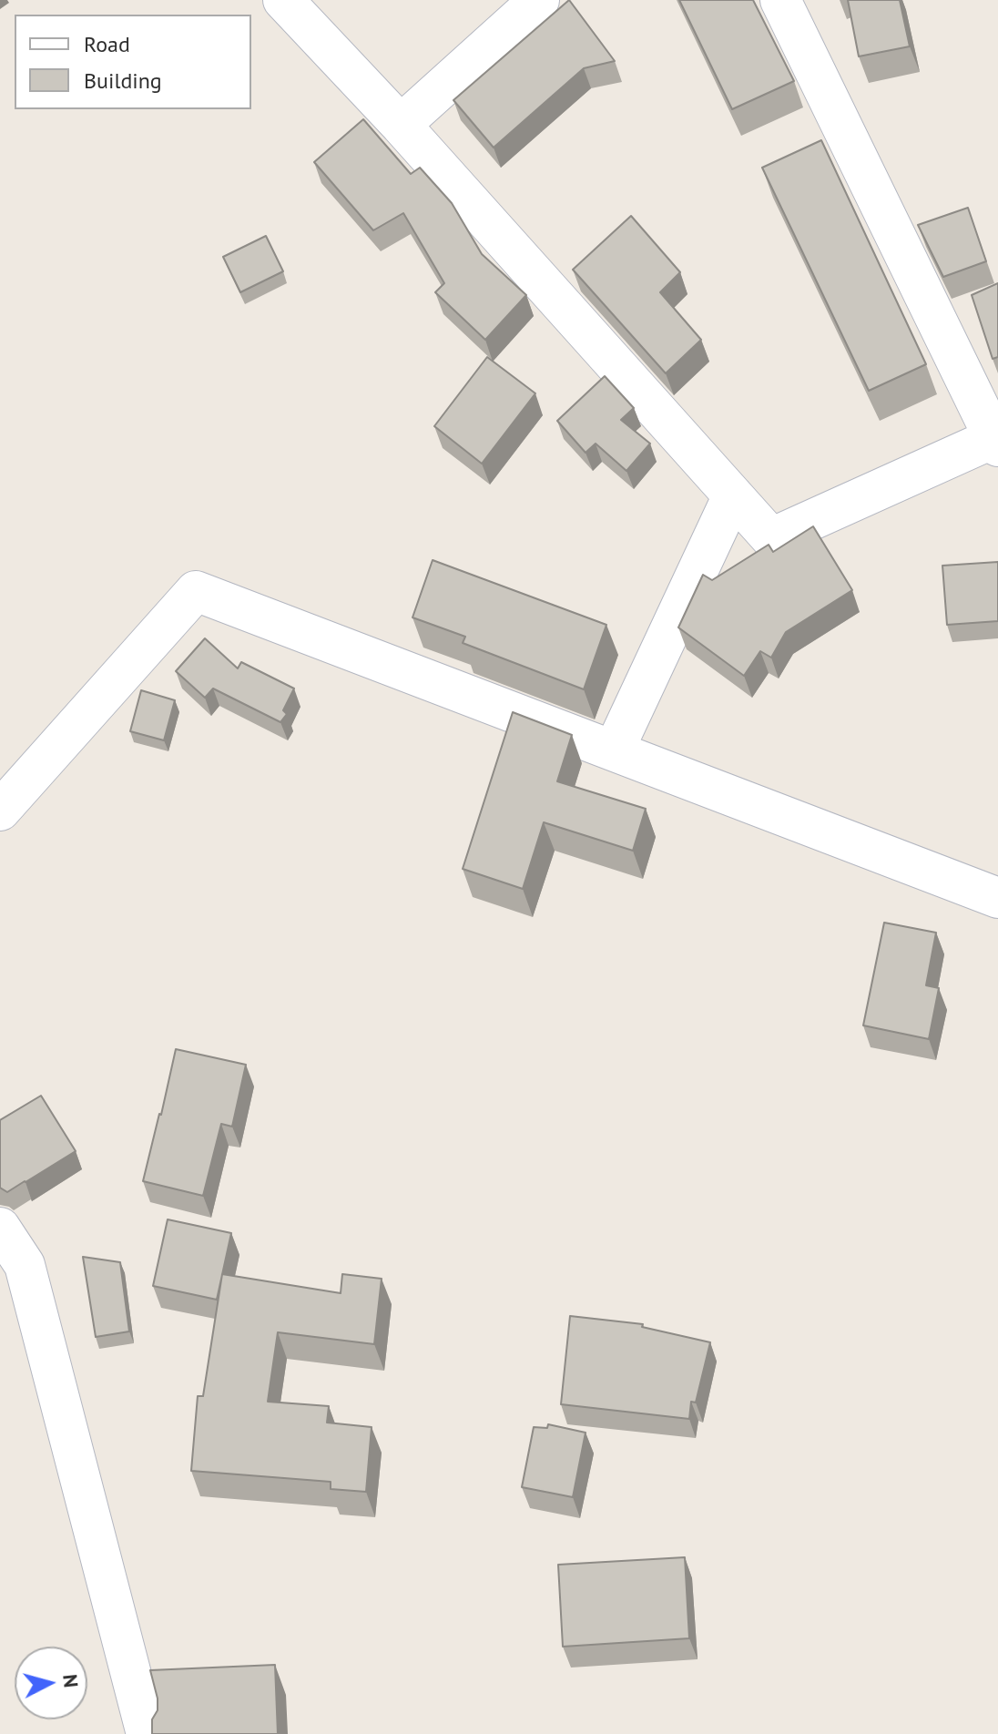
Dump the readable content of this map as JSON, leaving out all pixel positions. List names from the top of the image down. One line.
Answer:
{"legend":["Road","Building"],"north":"right"}
